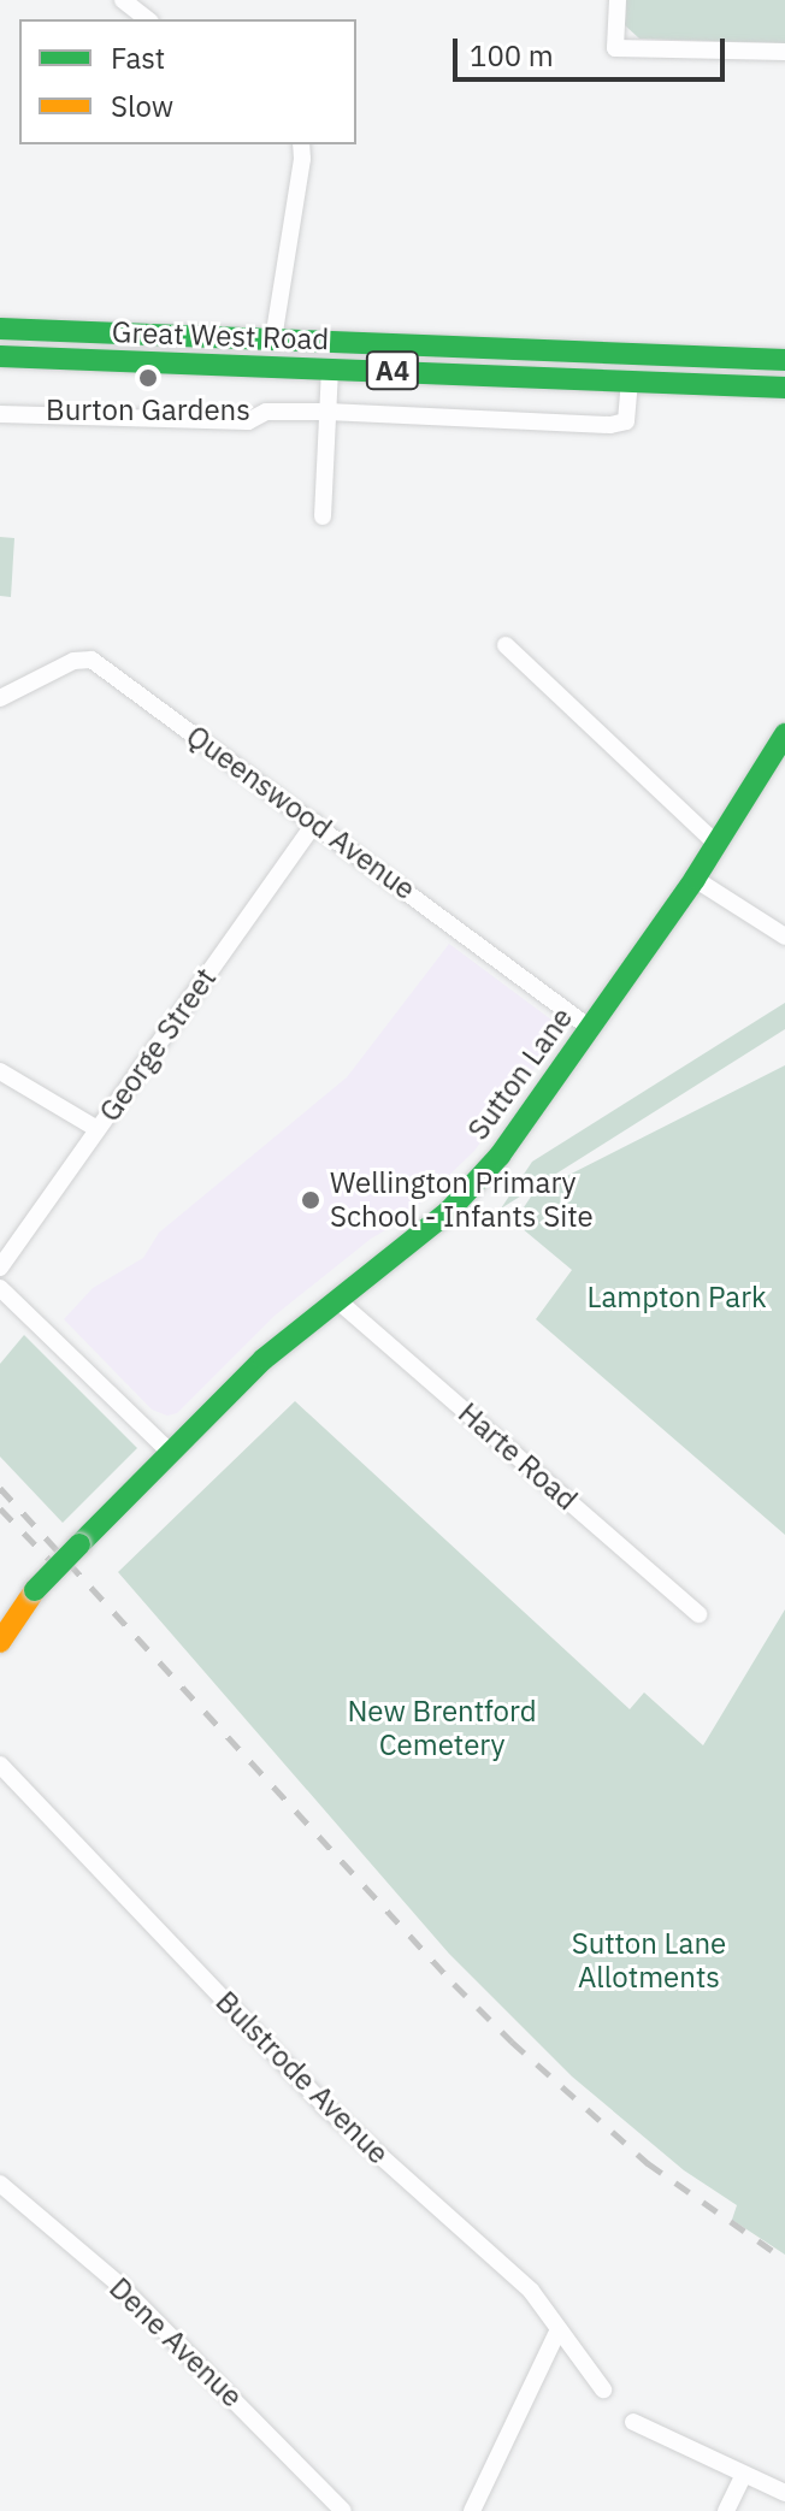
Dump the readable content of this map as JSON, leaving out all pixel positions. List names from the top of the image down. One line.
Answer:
{"streets":{"main road":["Great West Road","A4","Sutton Lane"],"street":["Queenswood Avenue","George Street","Harte Road","Bulstrode Avenue","Dene Avenue"]},"crossings":[["Queenswood Avenue","George Street"],["Queenswood Avenue","Sutton Lane"],["Sutton Lane","Harte Road"]],"parks":["Lampton Park","New Brentford Cemetery","Sutton Lane Allotments"],"places":["Burton Gardens","Wellington Primary School - Infants Site"],"legend":["Fast","Slow"],"scale_bar":"100 m"}
